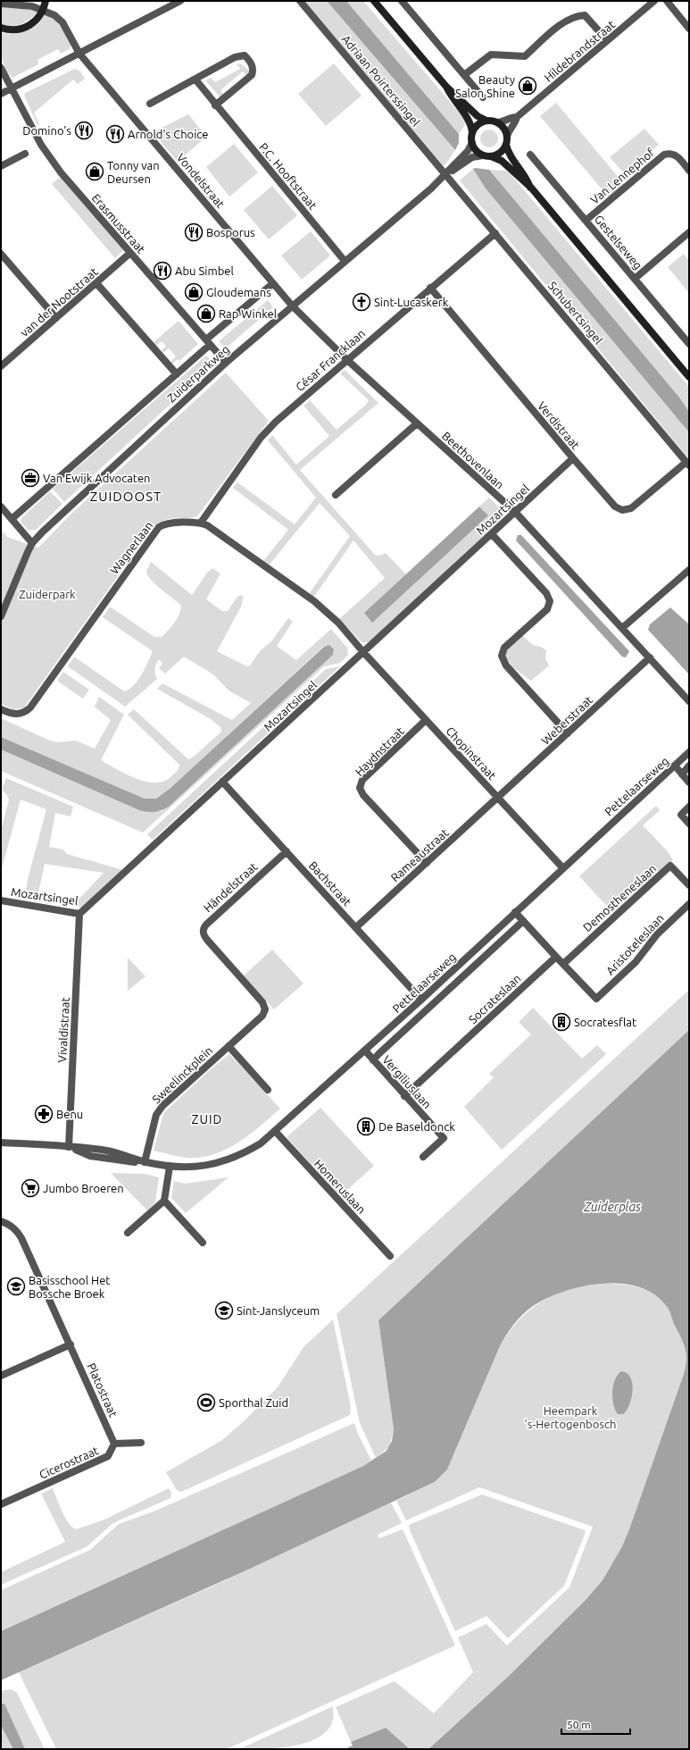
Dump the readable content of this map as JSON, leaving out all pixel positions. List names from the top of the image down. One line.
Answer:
{"streets":{"street":["Hildebrandstraat","Adriaan Poirterssingel","P.C. Hooftstraat","Van Lennephof","Vondelstraat","Erasmusstraat","Gestelseweg","van der Nootstraat","Schubertsingel","César Francklaan","Zuiderparkweg","Verdistraat","Beethovenlaan","Mozartsingel","Wagnerlaan","Weberstraat","Haydnstraat","Chopinstraat","Pettelaarseweg","Rameaustraat","Bachstraat","Händelstraat","Demostheneslaan","Aristoteleslaan","Socrateslaan","Vivaldistraat","Sweelinckplein","Vergiliuslaan","Homeruslaan","Platostraat","Cicerostraat"]},"crossings":[["Hildebrandstraat","Zuiderparkweg"],["Adriaan Poirterssingel","Schubertsingel"],["Adriaan Poirterssingel","Zuiderparkweg"],["P.C. Hooftstraat","Zuiderparkweg"],["Van Lennephof","Gestelseweg"],["Vondelstraat","Zuiderparkweg"],["Vondelstraat","Beethovenlaan"],["Erasmusstraat","van der Nootstraat"],["Erasmusstraat","Zuiderparkweg"],["Schubertsingel","César Francklaan"],["Schubertsingel","Zuiderparkweg"],["Schubertsingel","Verdistraat"],["César Francklaan","Verdistraat"],["César Francklaan","Beethovenlaan"],["César Francklaan","Wagnerlaan"],["Zuiderparkweg","Beethovenlaan"],["Verdistraat","Mozartsingel"],["Beethovenlaan","Mozartsingel"],["Beethovenlaan","Weberstraat"],["Mozartsingel","Chopinstraat"],["Mozartsingel","Bachstraat"],["Mozartsingel","Vivaldistraat"],["Weberstraat","Chopinstraat"],["Weberstraat","Rameaustraat"],["Haydnstraat","Chopinstraat"],["Haydnstraat","Rameaustraat"],["Chopinstraat","Pettelaarseweg"],["Chopinstraat","Rameaustraat"],["Pettelaarseweg","Bachstraat"],["Pettelaarseweg","Vivaldistraat"],["Pettelaarseweg","Sweelinckplein"],["Pettelaarseweg","Vergiliuslaan"],["Pettelaarseweg","Homeruslaan"],["Rameaustraat","Bachstraat"],["Bachstraat","Händelstraat"],["Händelstraat","Sweelinckplein"],["Demostheneslaan","Aristoteleslaan"],["Socrateslaan","Vergiliuslaan"],["Platostraat","Cicerostraat"]],"districts":["ZUIDOOST","ZUID"],"water":["Zuiderplas"],"parks":["Zuiderpark","Heempark 's-Hertogenbosch"],"places":{"shop":["Beauty Salon Shine","Tonny van Deursen","Gloudemans","Rap Winkel"],"restaurant":["Domino's","Arnold's Choice","Bosporus","Abu Simbel"],"church":["Sint-Lucaskerk"],"office":["Van Ewijk Advocaten"],"building":["Socratesflat","De Baseldonck"],"pharmacy":["Benu"],"supermarket":["Jumbo Broeren"],"school or university":["Basisschool Het Bossche Broek","Sint-Janslyceum"],"sports":["Sporthal Zuid"]},"scale_bar":"50 m"}
